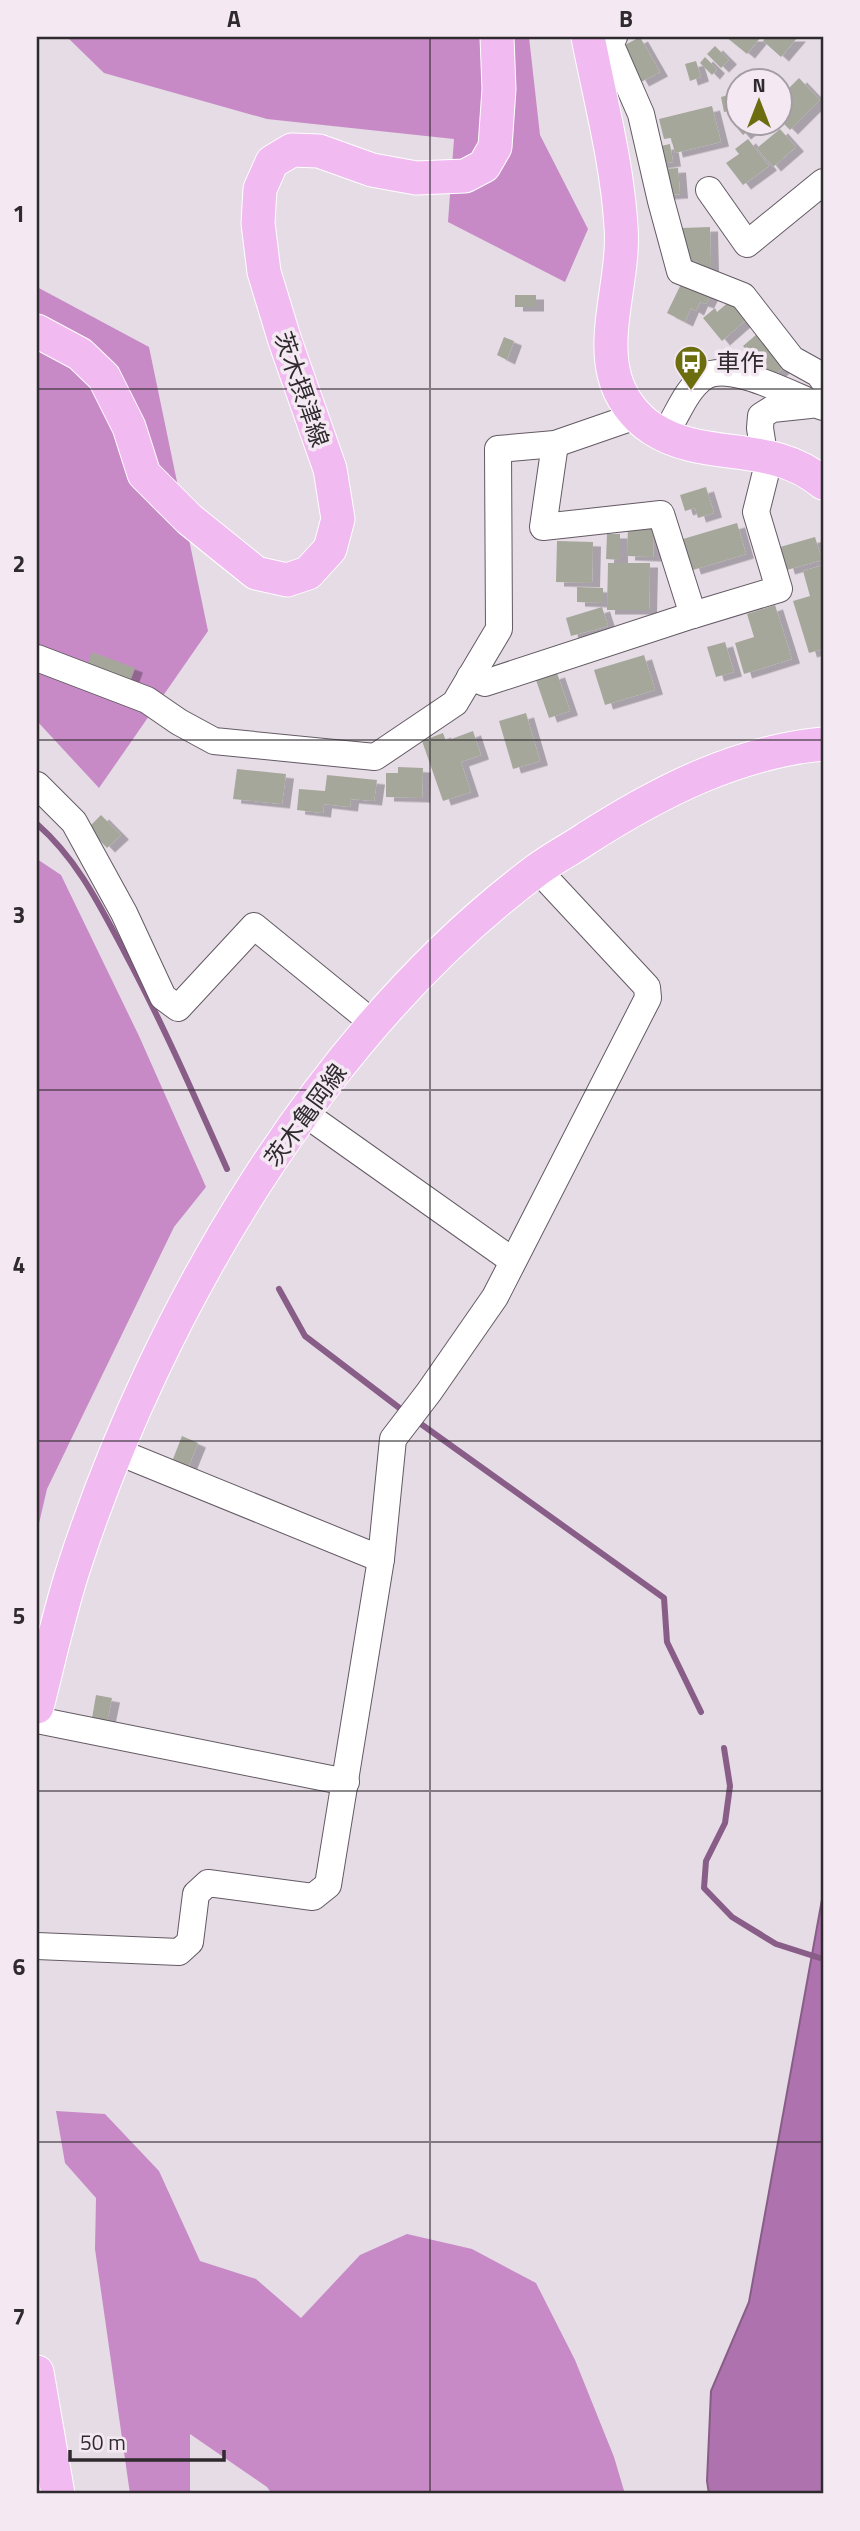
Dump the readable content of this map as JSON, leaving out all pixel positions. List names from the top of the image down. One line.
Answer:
{"streets":{"main road":["茨木摂津線","茨木亀岡線"]},"places":{"bus stop":["車作"]},"scale_bar":"50 m","north":"top","grid":{"columns":["A","B"],"rows":["1","2","3","4","5","6","7"]}}
